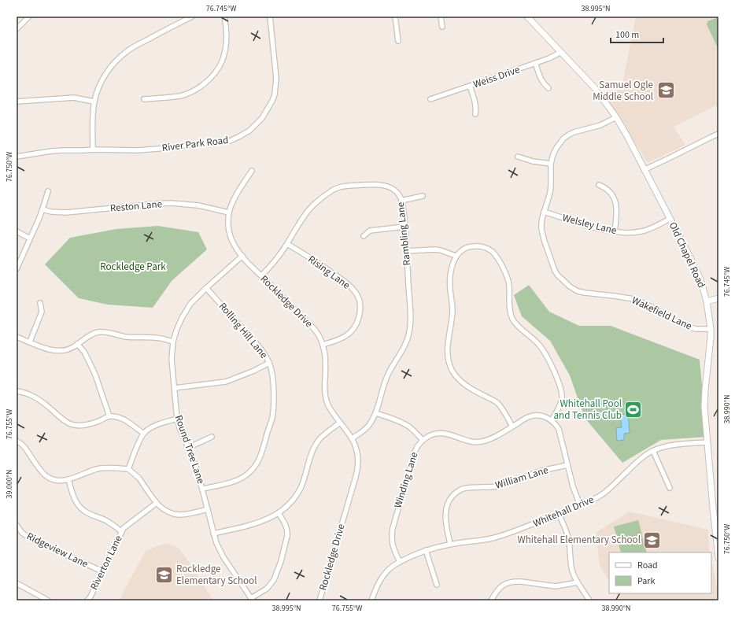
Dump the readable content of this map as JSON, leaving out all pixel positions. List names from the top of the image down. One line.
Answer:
{"streets":{"street":["Weiss Drive","River Park Road","Reston Lane","Welsley Lane","Rambling Lane","Old Chapel Road","Rising Lane","Rockledge Drive","Wakefield Lane","Rolling Hill Lane","Round Tree Lane","William Lane","Winding Lane","Whitehall Drive","Ridgeview Lane","Riverton Lane"]},"crossings":[["Weiss Drive","Old Chapel Road"],["Reston Lane","Rockledge Drive"],["Welsley Lane","Old Chapel Road"],["Welsley Lane","Wakefield Lane"],["Rambling Lane","Rising Lane"],["Rambling Lane","Rockledge Drive"],["Old Chapel Road","Wakefield Lane"],["Old Chapel Road","Whitehall Drive"],["Rising Lane","Rockledge Drive"],["Rockledge Drive","Round Tree Lane"],["Rolling Hill Lane","Round Tree Lane"],["William Lane","Whitehall Drive"],["Winding Lane","Whitehall Drive"],["Ridgeview Lane","Riverton Lane"]],"parks":["Rockledge Park"],"places":{"school or university":["Samuel Ogle Middle School","Whitehall Elementary School","Rockledge Elementary School"],"sports":["Whitehall Pool and Tennis Club"]},"legend":["Road","Park"],"scale_bar":"100 m","coordinates":["76.745°W","38.995°N","76.750°W","38.990°N","76.755°W","39.000°N"]}
